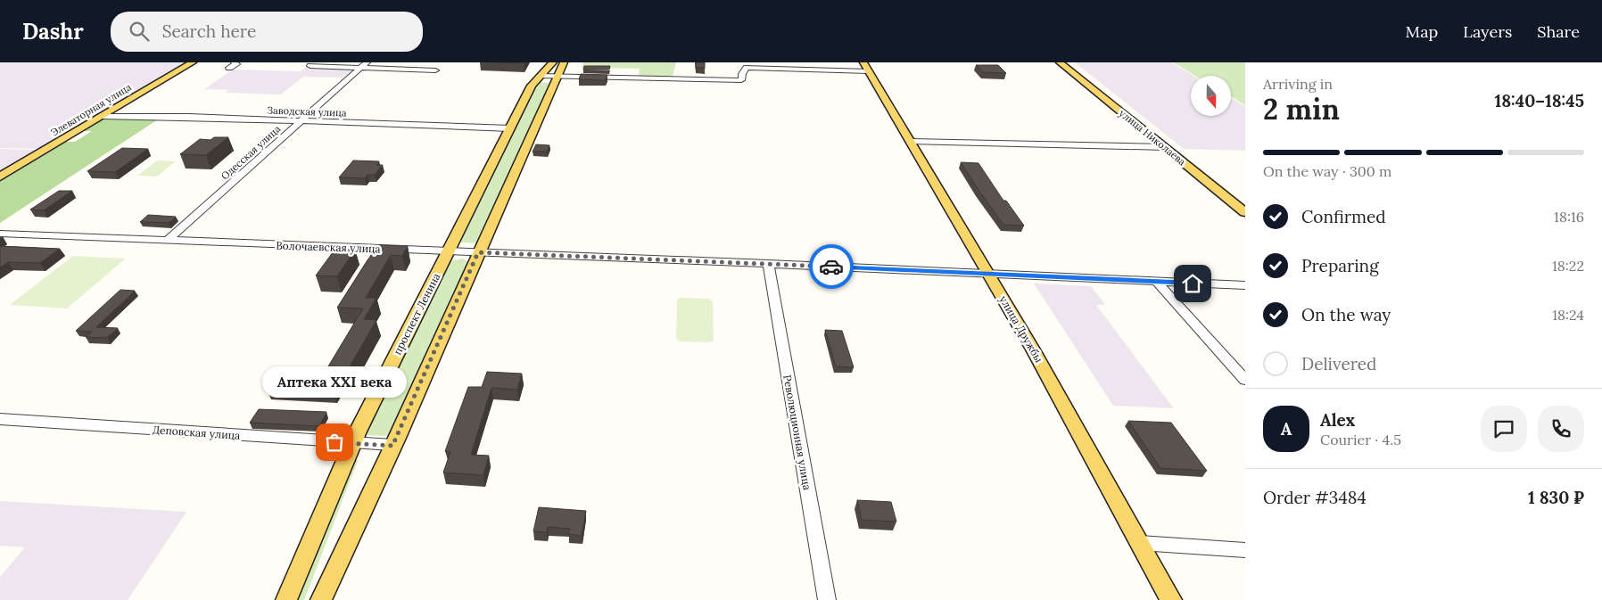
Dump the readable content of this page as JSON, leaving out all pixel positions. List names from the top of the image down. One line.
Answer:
{"streets":{"main road":["Элеваторная улица","улица Николаева","проспект Ленина","улица Дружбы"],"street":["Заводская улица","Одесская улица","Волочаевская улица","Деповская улица","Революционная улица"]},"crossings":[["Элеваторная улица","Заводская улица"],["Заводская улица","Одесская улица"],["Заводская улица","проспект Ленина"],["Одесская улица","Волочаевская улица"],["Волочаевская улица","проспект Ленина"],["Волочаевская улица","улица Дружбы"],["Волочаевская улица","Революционная улица"],["проспект Ленина","Деповская улица"]],"places":["Аптека ХХI века"],"north":"bottom","page":{"header":"Dashr","search":"Search here","nav":["Map","Layers","Share"],"heading":["2 min","Arriving in","18:40–18:45"],"panel":["Alex","Courier · 4.5","Order #3484","1 830 ₽"],"bar":"On the way · 300 m","list":[["Confirmed","18:16"],["Preparing","18:22"],["On the way","18:24"],"Delivered"],"bubble":"Аптека ХХI века","round":"A"}}
